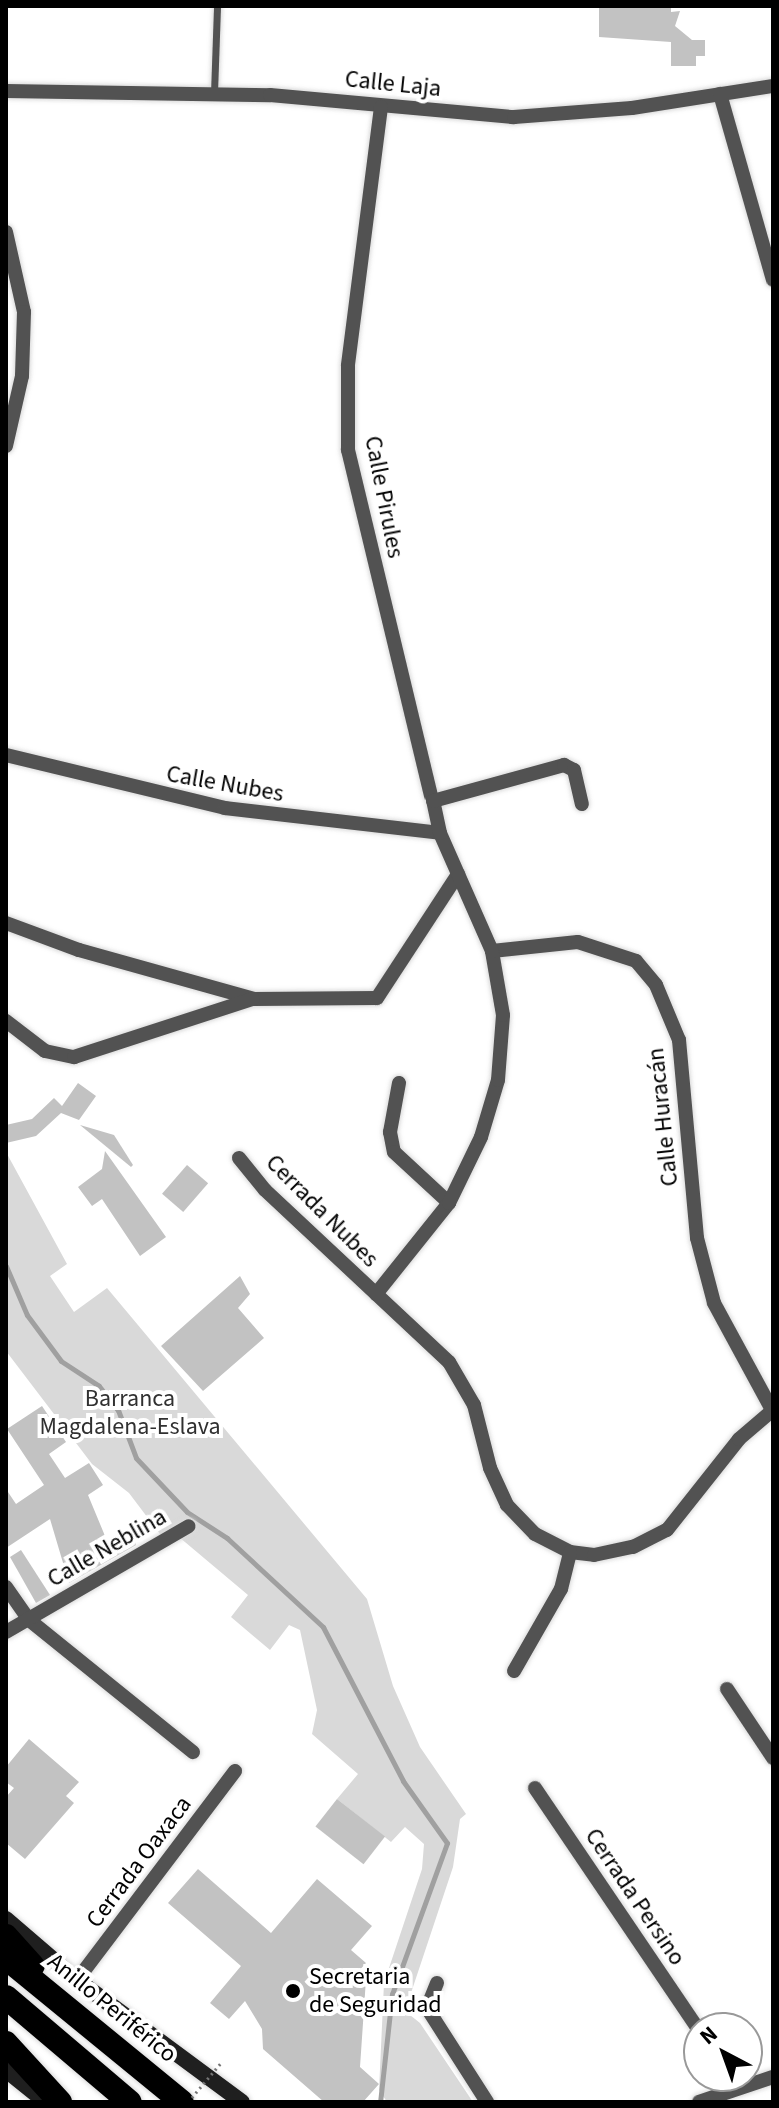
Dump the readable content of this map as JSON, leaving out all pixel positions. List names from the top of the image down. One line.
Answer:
{"streets":{"highway":["Anillo Periférico"],"street":["Calle Laja","Calle Pirules","Calle Nubes","Calle Huracán","Cerrada Nubes","Calle Neblina","Cerrada Oaxaca","Cerrada Persino"]},"crossings":[["Calle Laja","Calle Pirules"],["Calle Pirules","Calle Nubes"],["Calle Pirules","Calle Huracán"],["Calle Pirules","Cerrada Nubes"]],"parks":["Barranca Magdalena-Eslava"],"places":["Secretaria de Seguridad"],"north":"top left"}
